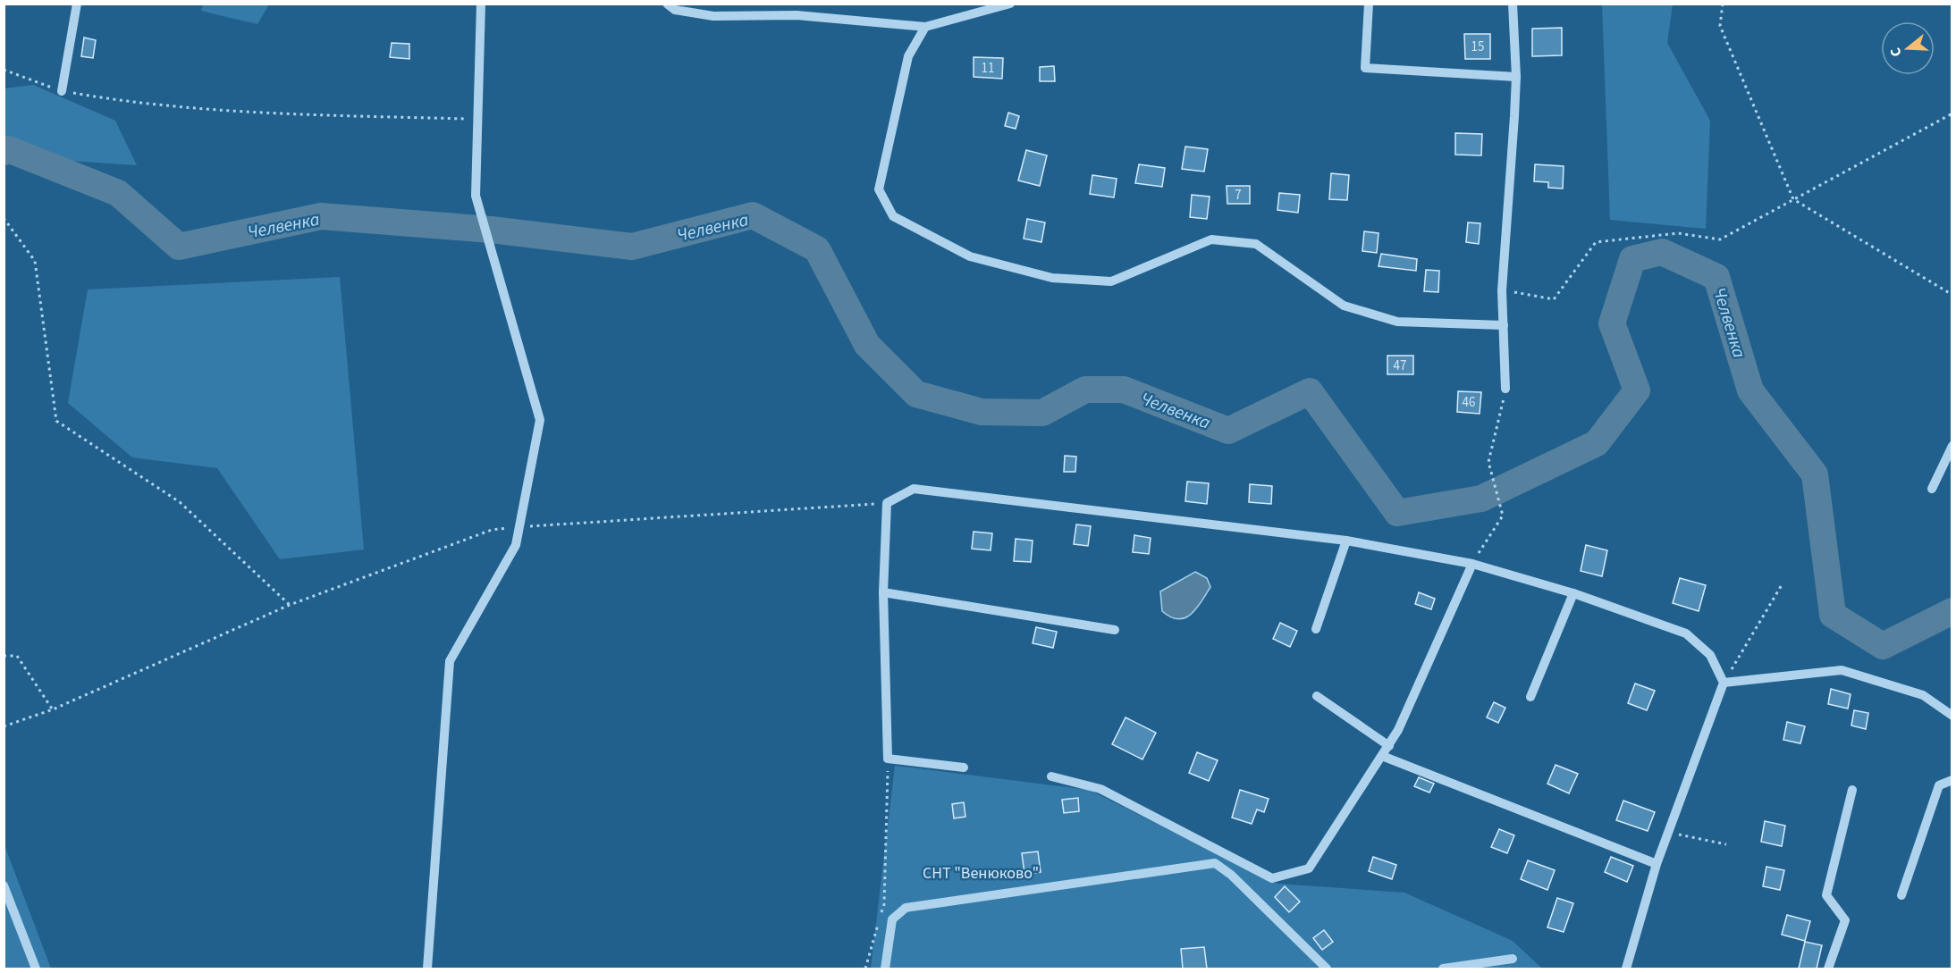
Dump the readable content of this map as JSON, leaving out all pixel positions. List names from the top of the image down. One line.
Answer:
{"water":["Челвенка"],"parks":["СНТ \"Венюково\""],"house_numbers":["15","11","7","47","46"],"north":"left"}
